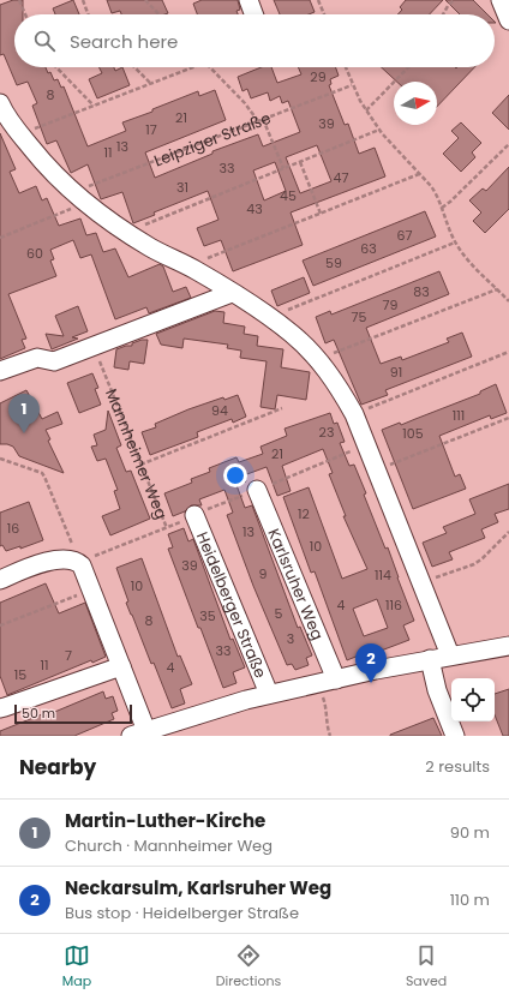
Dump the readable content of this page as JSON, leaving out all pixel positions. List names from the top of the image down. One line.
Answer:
{"streets":{"street":["Karlsruher Weg","Heidelberger Straße"],"path":["Leipziger Straße","Mannheimer Weg"]},"crossings":[["Karlsruher Weg","Heidelberger Straße"]],"house_numbers":["29","8","21","39","17","13","11","33","47","31","45","43","67","63","60","59","83","79","75","91","94","111","23","105","21","12","16","13","10","39","9","114","10","4","116","5","35","8","3","33","7","11","4","15"],"scale_bar":"50 m","north":"right","page":{"search":"Search here","pins":["1","2"],"scale":"50 m","heading":["Nearby","2 results"],"list":[{"mark":"1","name":"Martin-Luther-Kirche","note":"Church · Mannheimer Weg","value":"90 m"},{"mark":"2","name":"Neckarsulm, Karlsruher Weg","note":"Bus stop · Heidelberger Straße","value":"110 m"}],"nav":["Map","Directions","Saved"]}}
